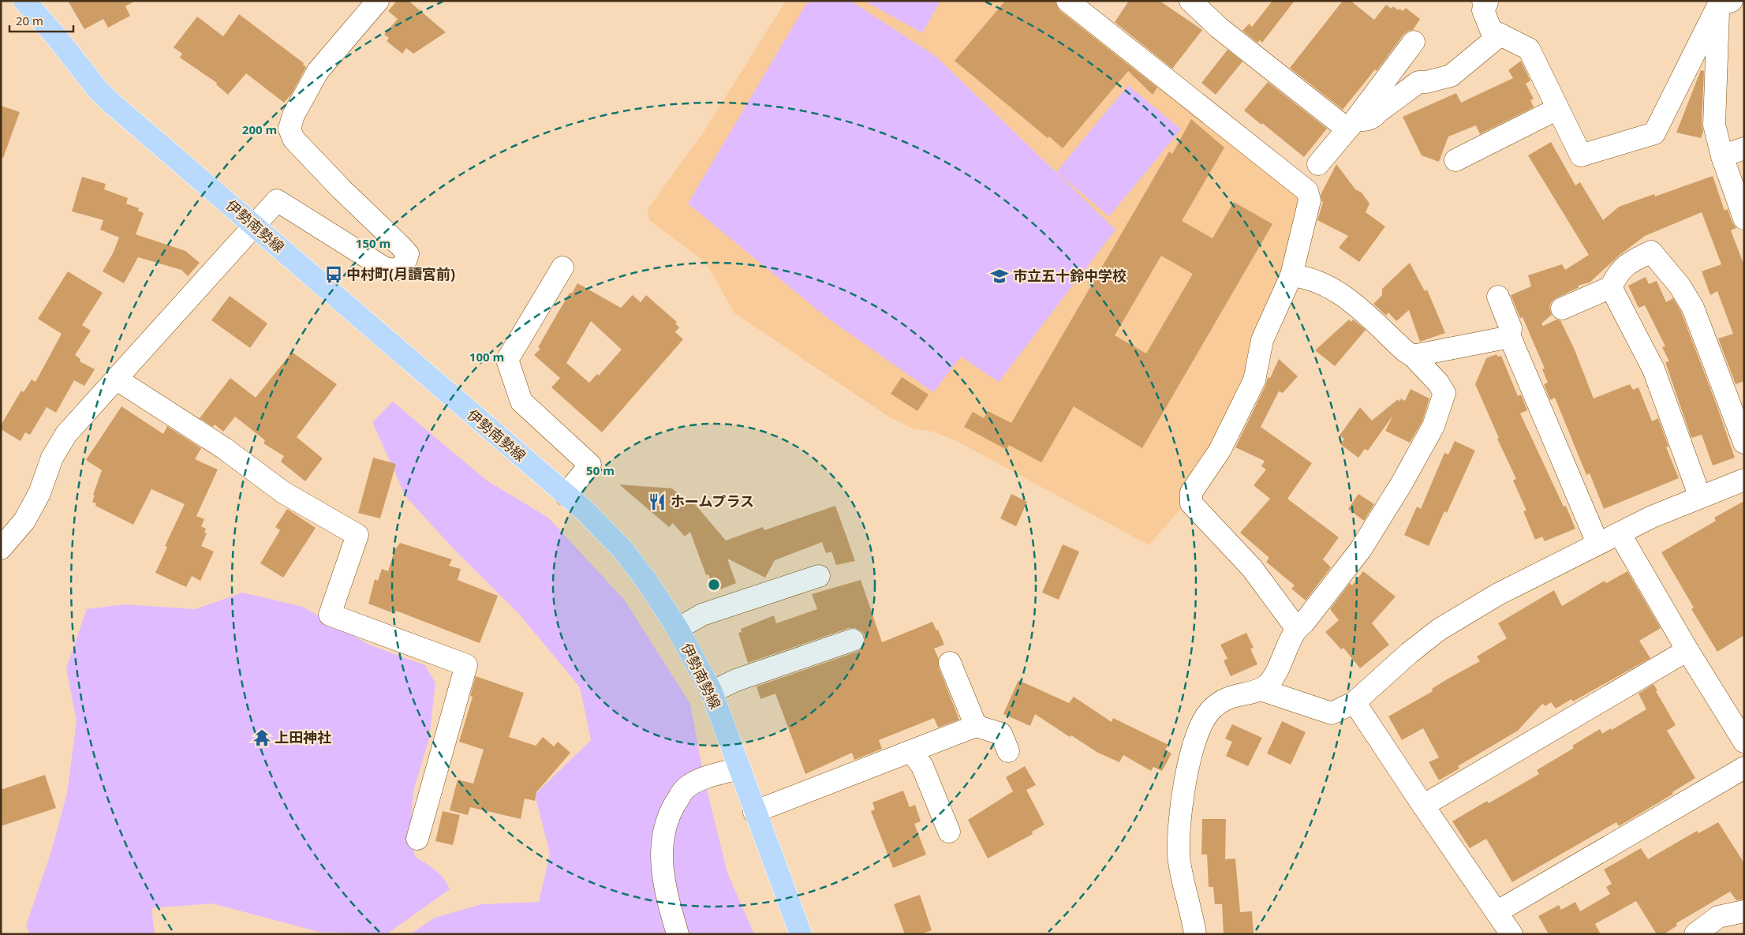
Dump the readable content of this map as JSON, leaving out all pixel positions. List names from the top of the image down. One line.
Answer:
{"streets":{"main road":["伊勢南勢線"]},"places":{"bus stop":["中村町(月讀宮前)"],"school or university":["市立五十鈴中学校"],"restaurant":["ホームプラス"],"temple":["上田神社"]},"scale_bar":"20 m","rings":["200 m","150 m","100 m","50 m"]}
